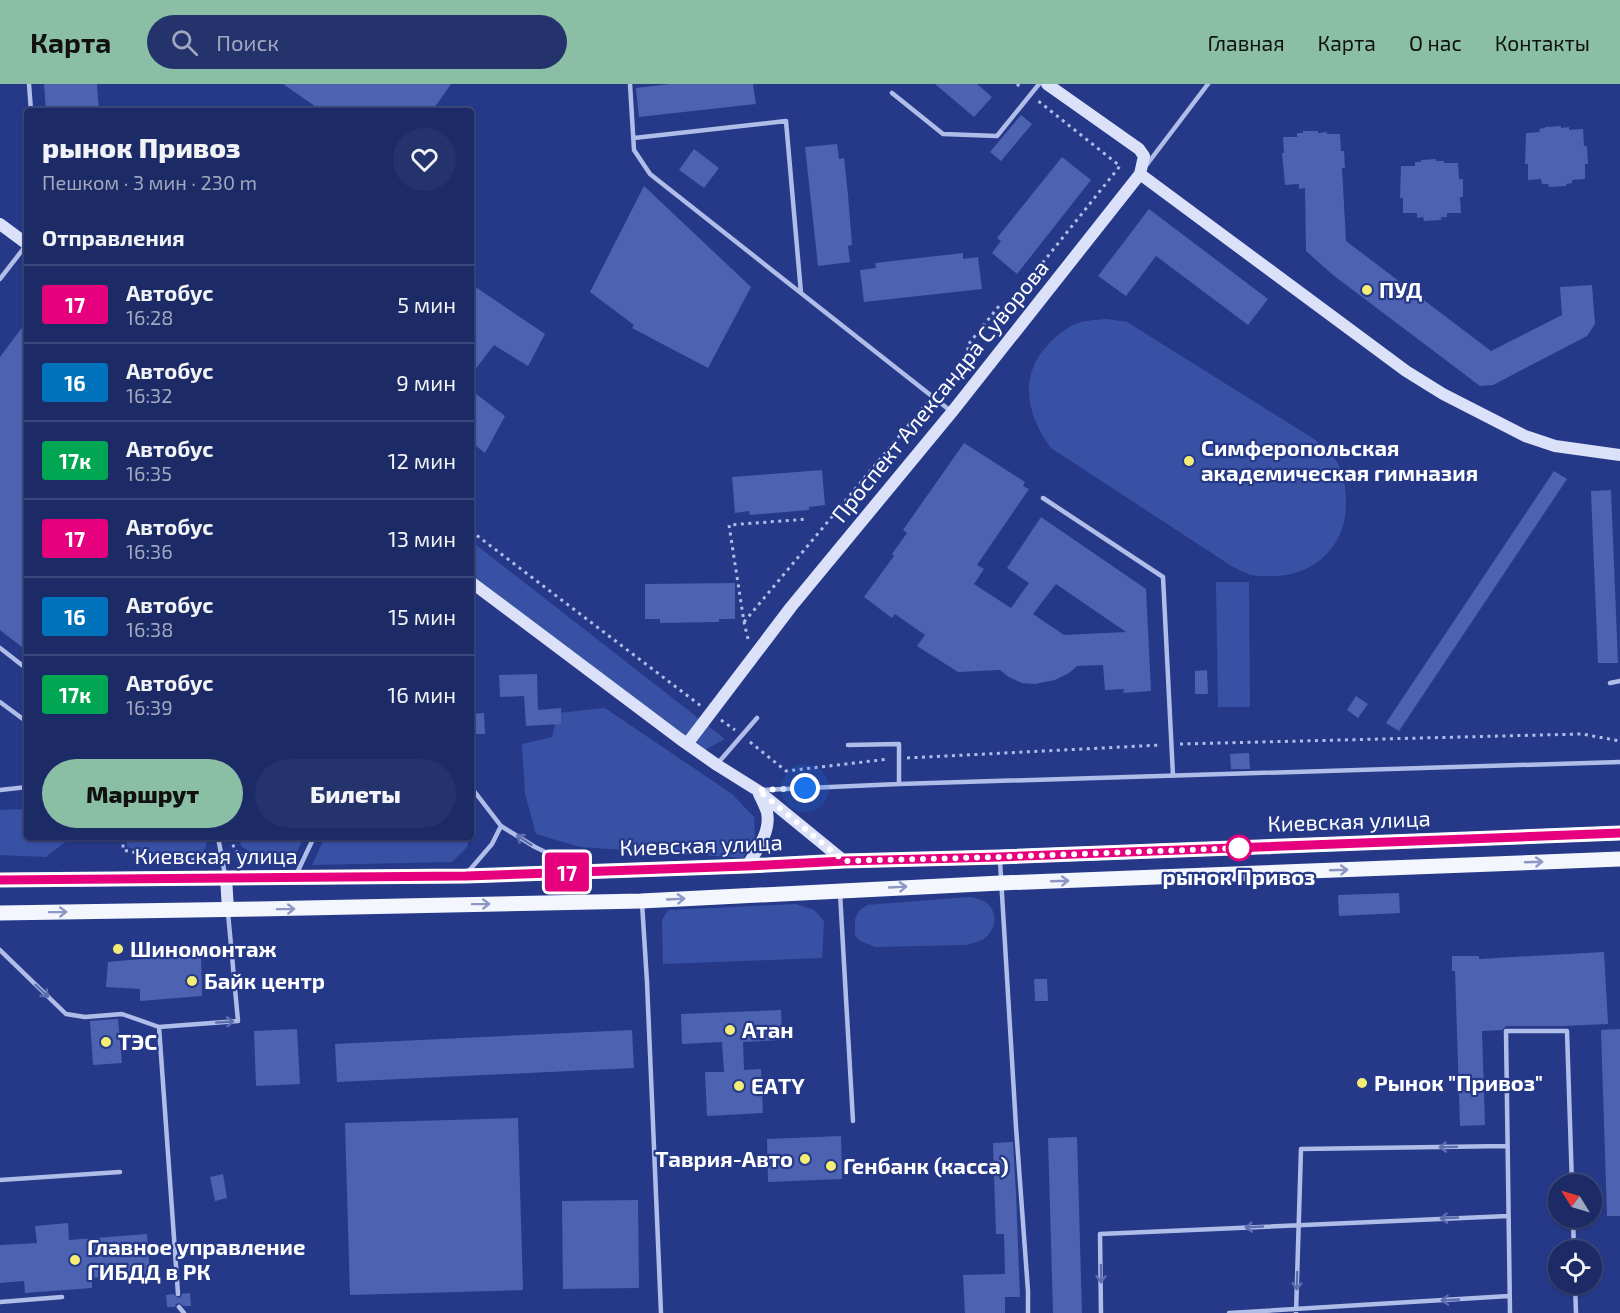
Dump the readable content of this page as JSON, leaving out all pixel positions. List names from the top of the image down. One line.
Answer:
{"streets":{"main road":["Киевская улица"],"street":["Проспект Александра Суворова"]},"places":["ПУД","Симферопольская академическая гимназия","рынок Привоз","Шиномонтаж","Байк центр","Атан","ТЭС","Рынок \"Привоз\"","EАTY","Таврия-Авто","Генбанк (касса)","Главное управление ГИБДД в РК"],"lines":["bus line 17"],"north":"top left","page":{"header":"Карта","search":"Поиск","nav":["Главная","Карта","О нас","Контакты"],"on_map":"17","heading":[["рынок Привоз","Пешком · 3 мин · 230 m"],"Отправления"],"list":[{"mark":"17","name":"Автобус","note":"16:28","value":"5 мин"},{"mark":"16","name":"Автобус","note":"16:32","value":"9 мин"},{"mark":"17к","name":"Автобус","note":"16:35","value":"12 мин"},{"mark":"17","name":"Автобус","note":"16:36","value":"13 мин"},{"mark":"16","name":"Автобус","note":"16:38","value":"15 мин"},{"mark":"17к","name":"Автобус","note":"16:39","value":"16 мин"}],"buttons":["Маршрут","Билеты"]}}
